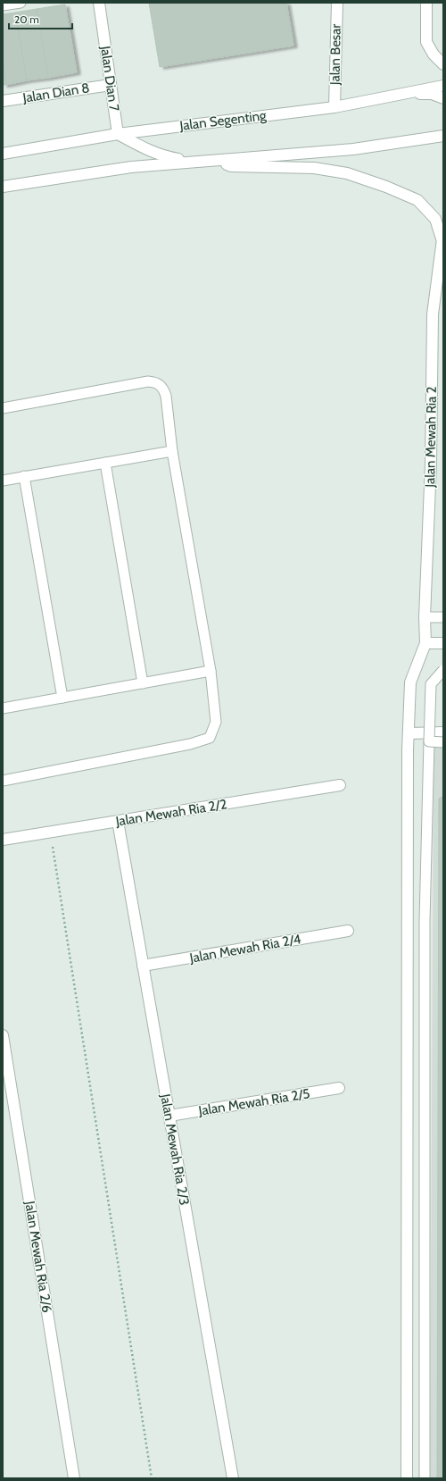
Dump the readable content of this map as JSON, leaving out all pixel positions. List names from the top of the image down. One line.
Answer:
{"streets":{"street":["Jalan Besar","Jalan Dian 7","Jalan Dian 8","Jalan Segenting","Jalan Mewah Ria 2","Jalan Mewah Ria 2/2","Jalan Mewah Ria 2/4","Jalan Mewah Ria 2/5","Jalan Mewah Ria 2/3","Jalan Mewah Ria 2/6"]},"crossings":[["Jalan Besar","Jalan Segenting"],["Jalan Dian 7","Jalan Dian 8"],["Jalan Dian 7","Jalan Segenting"],["Jalan Mewah Ria 2/2","Jalan Mewah Ria 2/3"],["Jalan Mewah Ria 2/4","Jalan Mewah Ria 2/3"],["Jalan Mewah Ria 2/5","Jalan Mewah Ria 2/3"]],"scale_bar":"20 m"}
